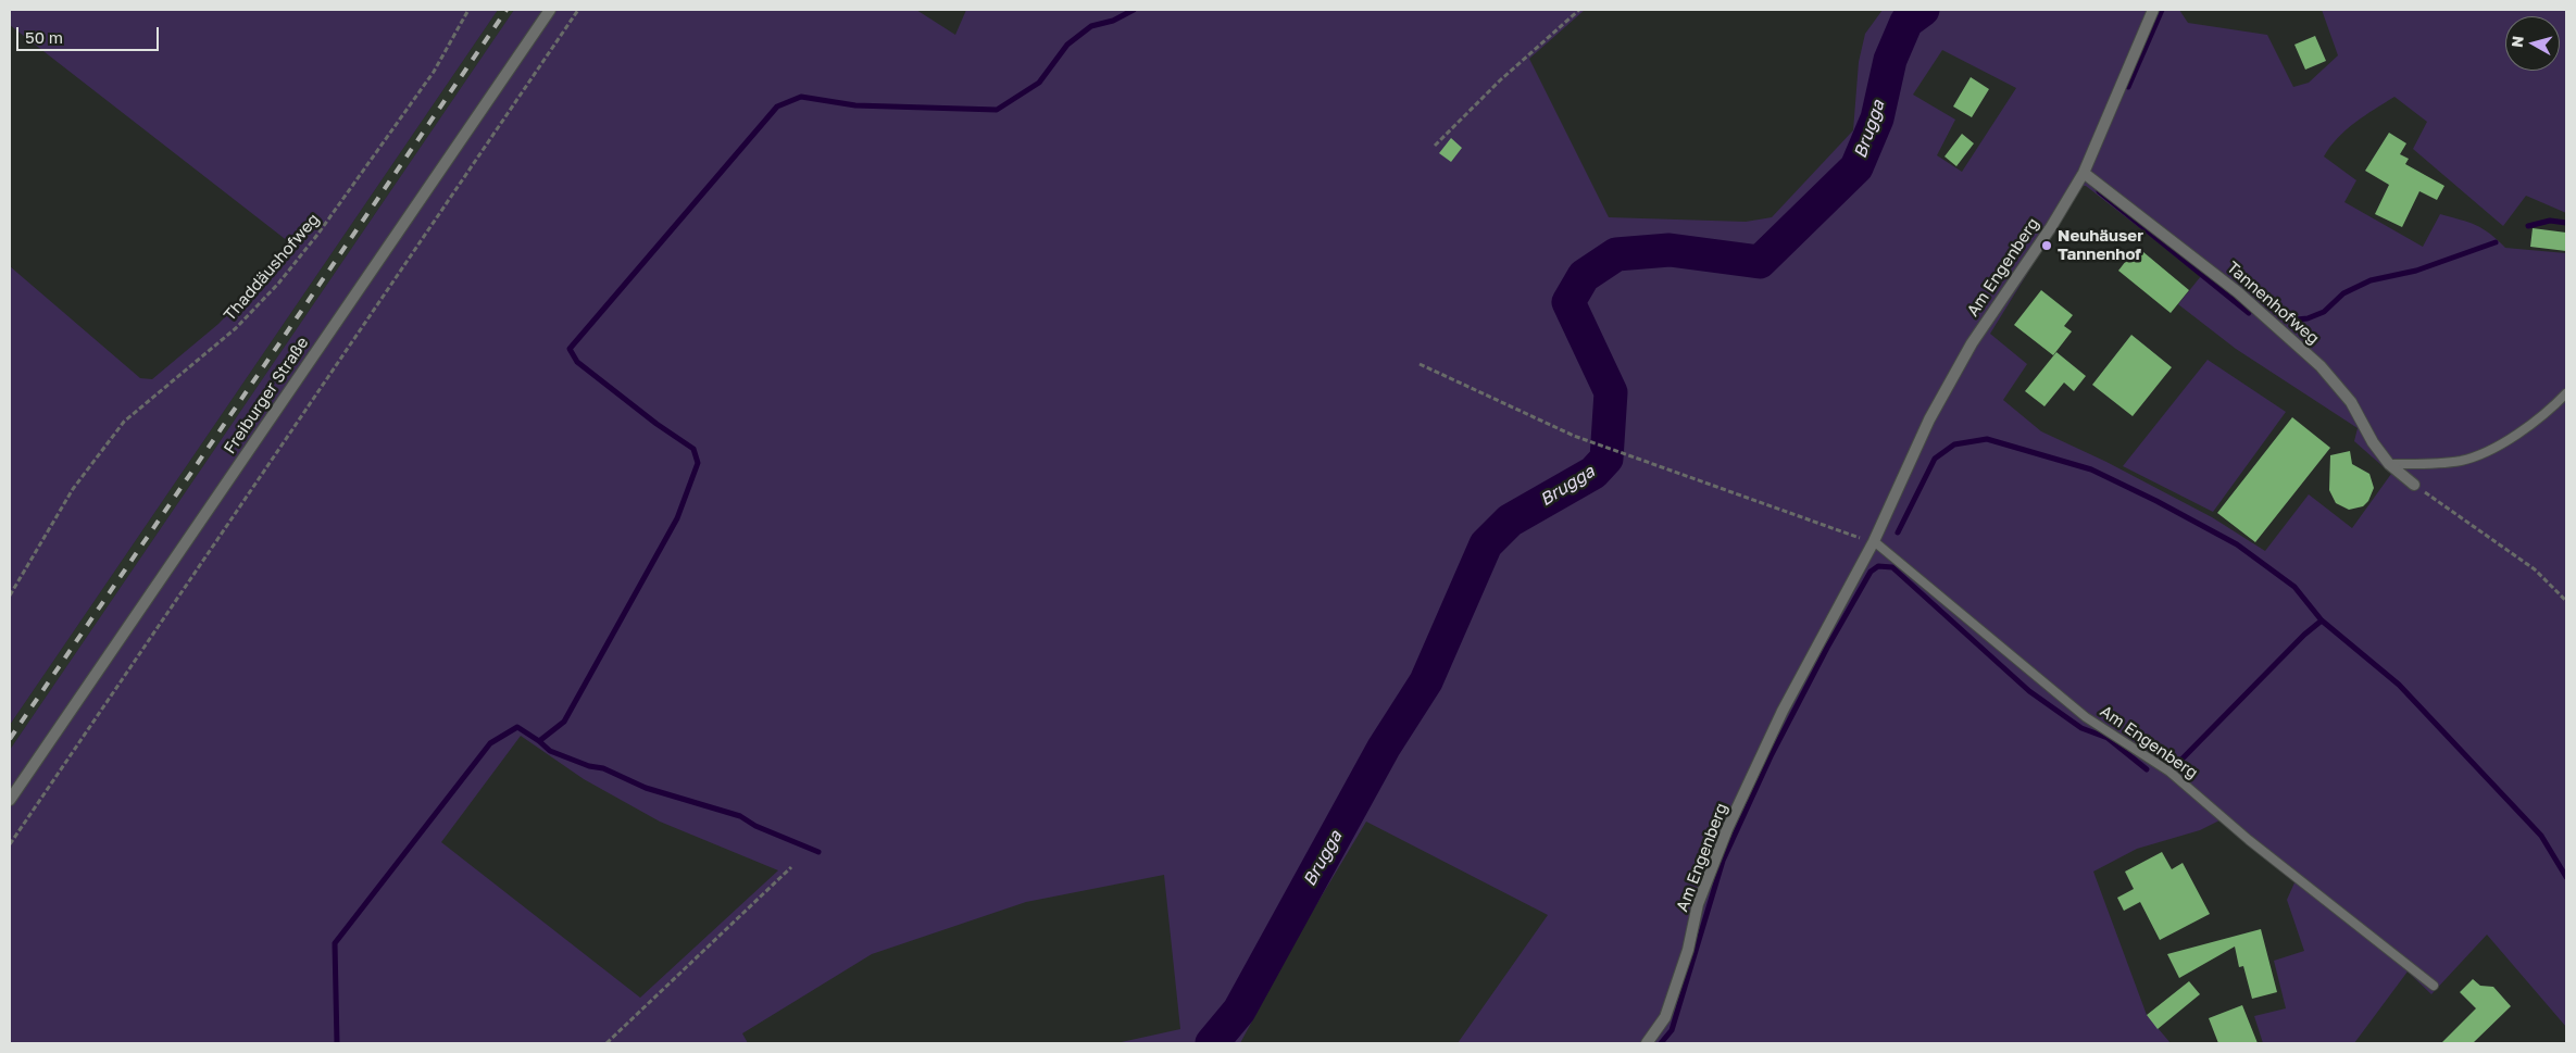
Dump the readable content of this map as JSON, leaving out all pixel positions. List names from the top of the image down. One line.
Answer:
{"streets":{"street":["Am Engenberg","Tannenhofweg","Freiburger Straße"],"path":["Thaddäushofweg"]},"crossings":[["Am Engenberg","Tannenhofweg"]],"water":["Brugga"],"places":["Neuhäuser Tannenhof"],"scale_bar":"50 m","north":"left"}
